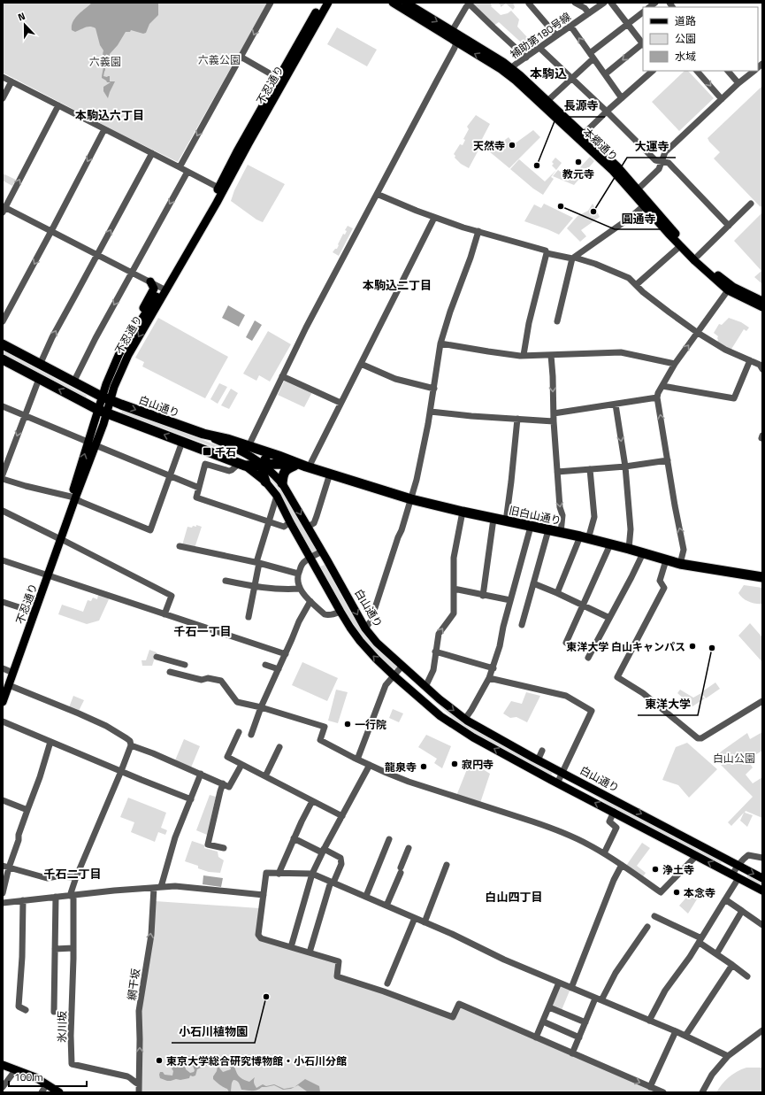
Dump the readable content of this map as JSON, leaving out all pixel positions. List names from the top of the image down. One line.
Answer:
{"streets":{"highway":["白山通り","旧白山通り"],"main road":["不忍通り","本郷通り"],"street":["補助第180号線","網干坂","氷川坂"]},"crossings":[["補助第180号線","本郷通り"],["不忍通り","白山通り"],["網干坂","氷川坂"]],"one_way":["白山通り","網干坂"],"districts":["本駒込","本駒込六丁目","本駒込二丁目","千石一丁目","千石二丁目","白山四丁目"],"parks":["六義公園","六義園","白山公園"],"places":{"other":["天然寺","教元寺","長源寺","圓通寺","大運寺","東洋大学 白山キャンパス","東洋大学","一行院","寂円寺","龍泉寺","浄土寺","本念寺","小石川植物園","東京大学総合研究博物館・小石川分館"],"transit":["千石"]},"legend":["道路","公園","水域"],"scale_bar":"100 m","north":"top"}
